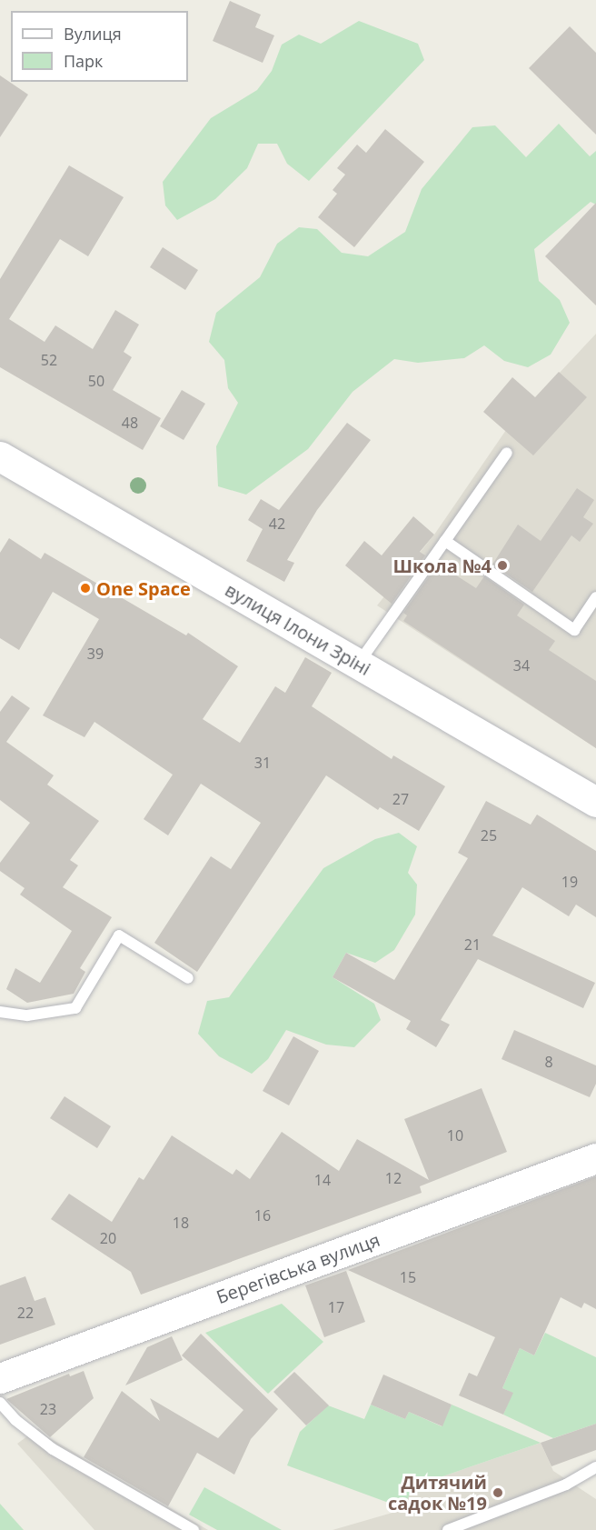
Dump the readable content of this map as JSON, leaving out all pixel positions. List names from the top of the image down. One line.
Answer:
{"streets":{"main road":["вулиця Ілони Зріні","Берегівська вулиця"]},"places":["Школа №4","One Space","Дитячий садок №19"],"house_numbers":["52","50","48","42","39","34","31","27","25","19","21","8","10","12","14","16","18","20","15","17","22","23"],"legend":["Вулиця","Парк"]}
